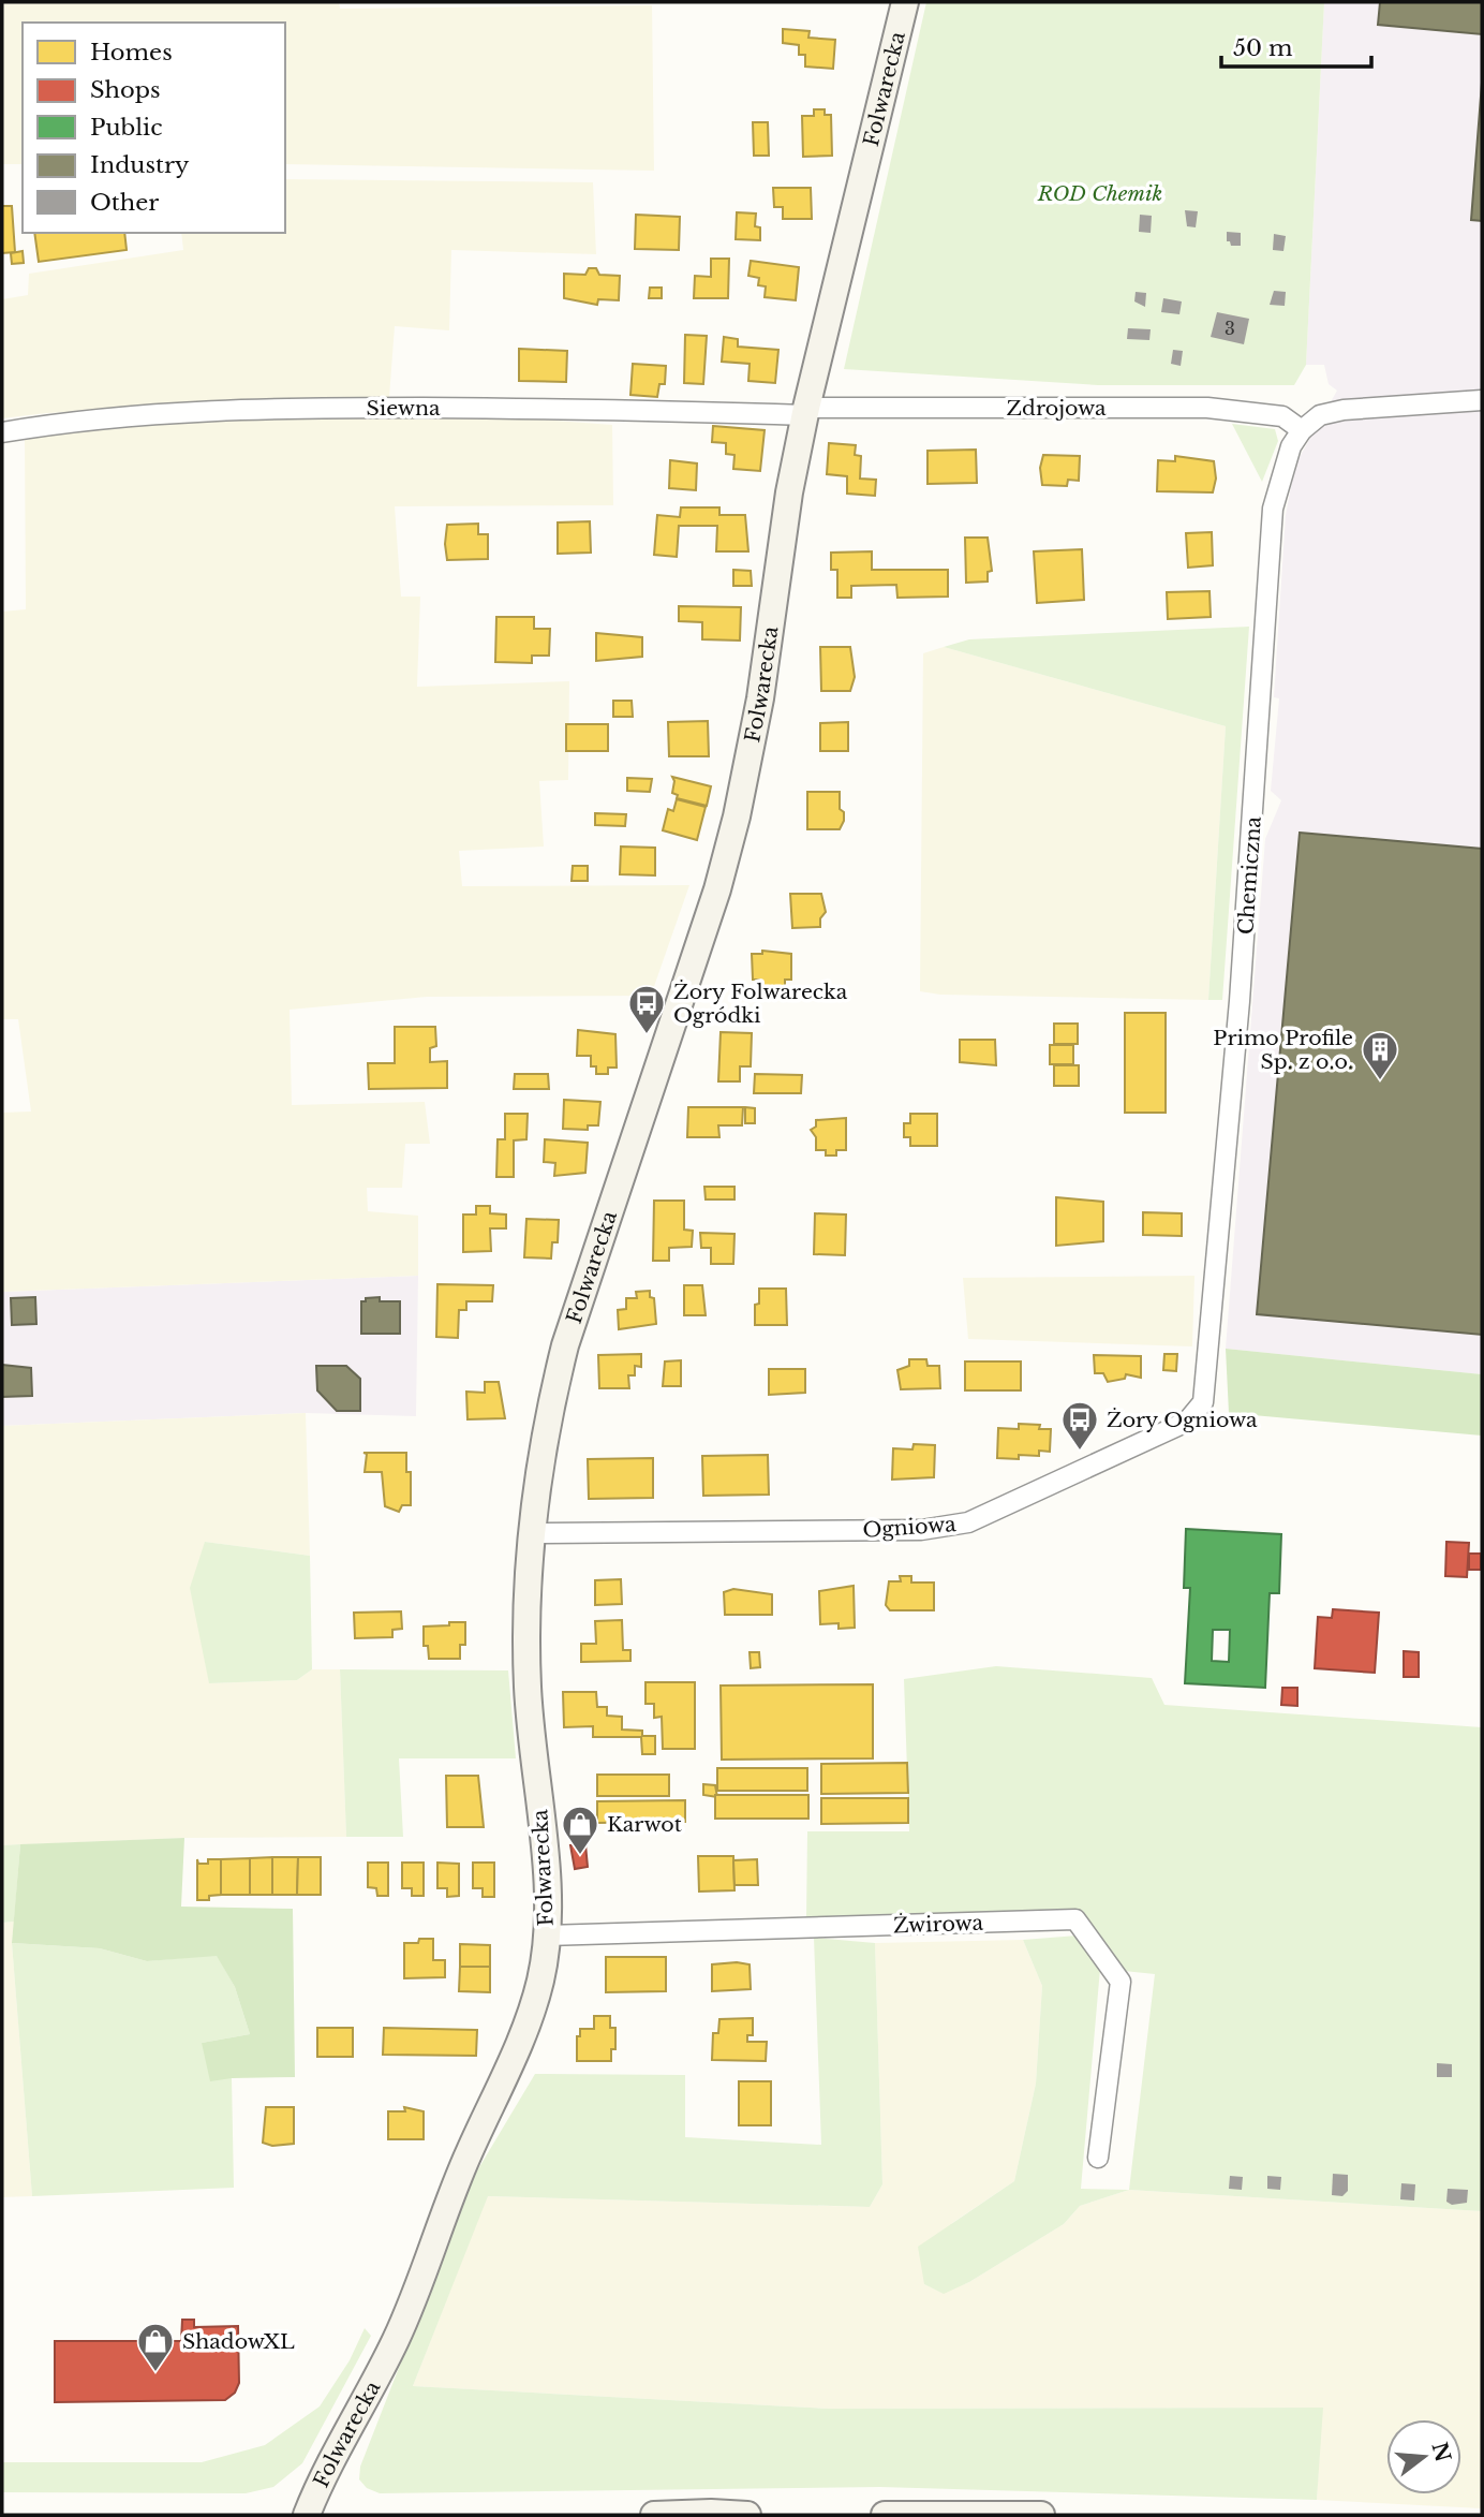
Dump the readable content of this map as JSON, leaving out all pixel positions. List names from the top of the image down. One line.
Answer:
{"streets":{"street":["Folwarecka","Siewna","Zdrojowa","Chemiczna","Ogniowa","Żwirowa"]},"crossings":[["Folwarecka","Siewna"],["Folwarecka","Zdrojowa"],["Folwarecka","Ogniowa"],["Folwarecka","Żwirowa"],["Siewna","Zdrojowa"],["Zdrojowa","Chemiczna"],["Chemiczna","Ogniowa"]],"parks":["ROD Chemik"],"places":{"bus stop":["Żory Folwarecka Ogródki","Żory Ogniowa"],"building":["Primo Profile Sp. z o.o."],"shop":["Karwot","ShadowXL"]},"house_numbers":["3"],"legend":["Homes","Shops","Public","Industry","Other"],"scale_bar":"50 m","north":"right"}
